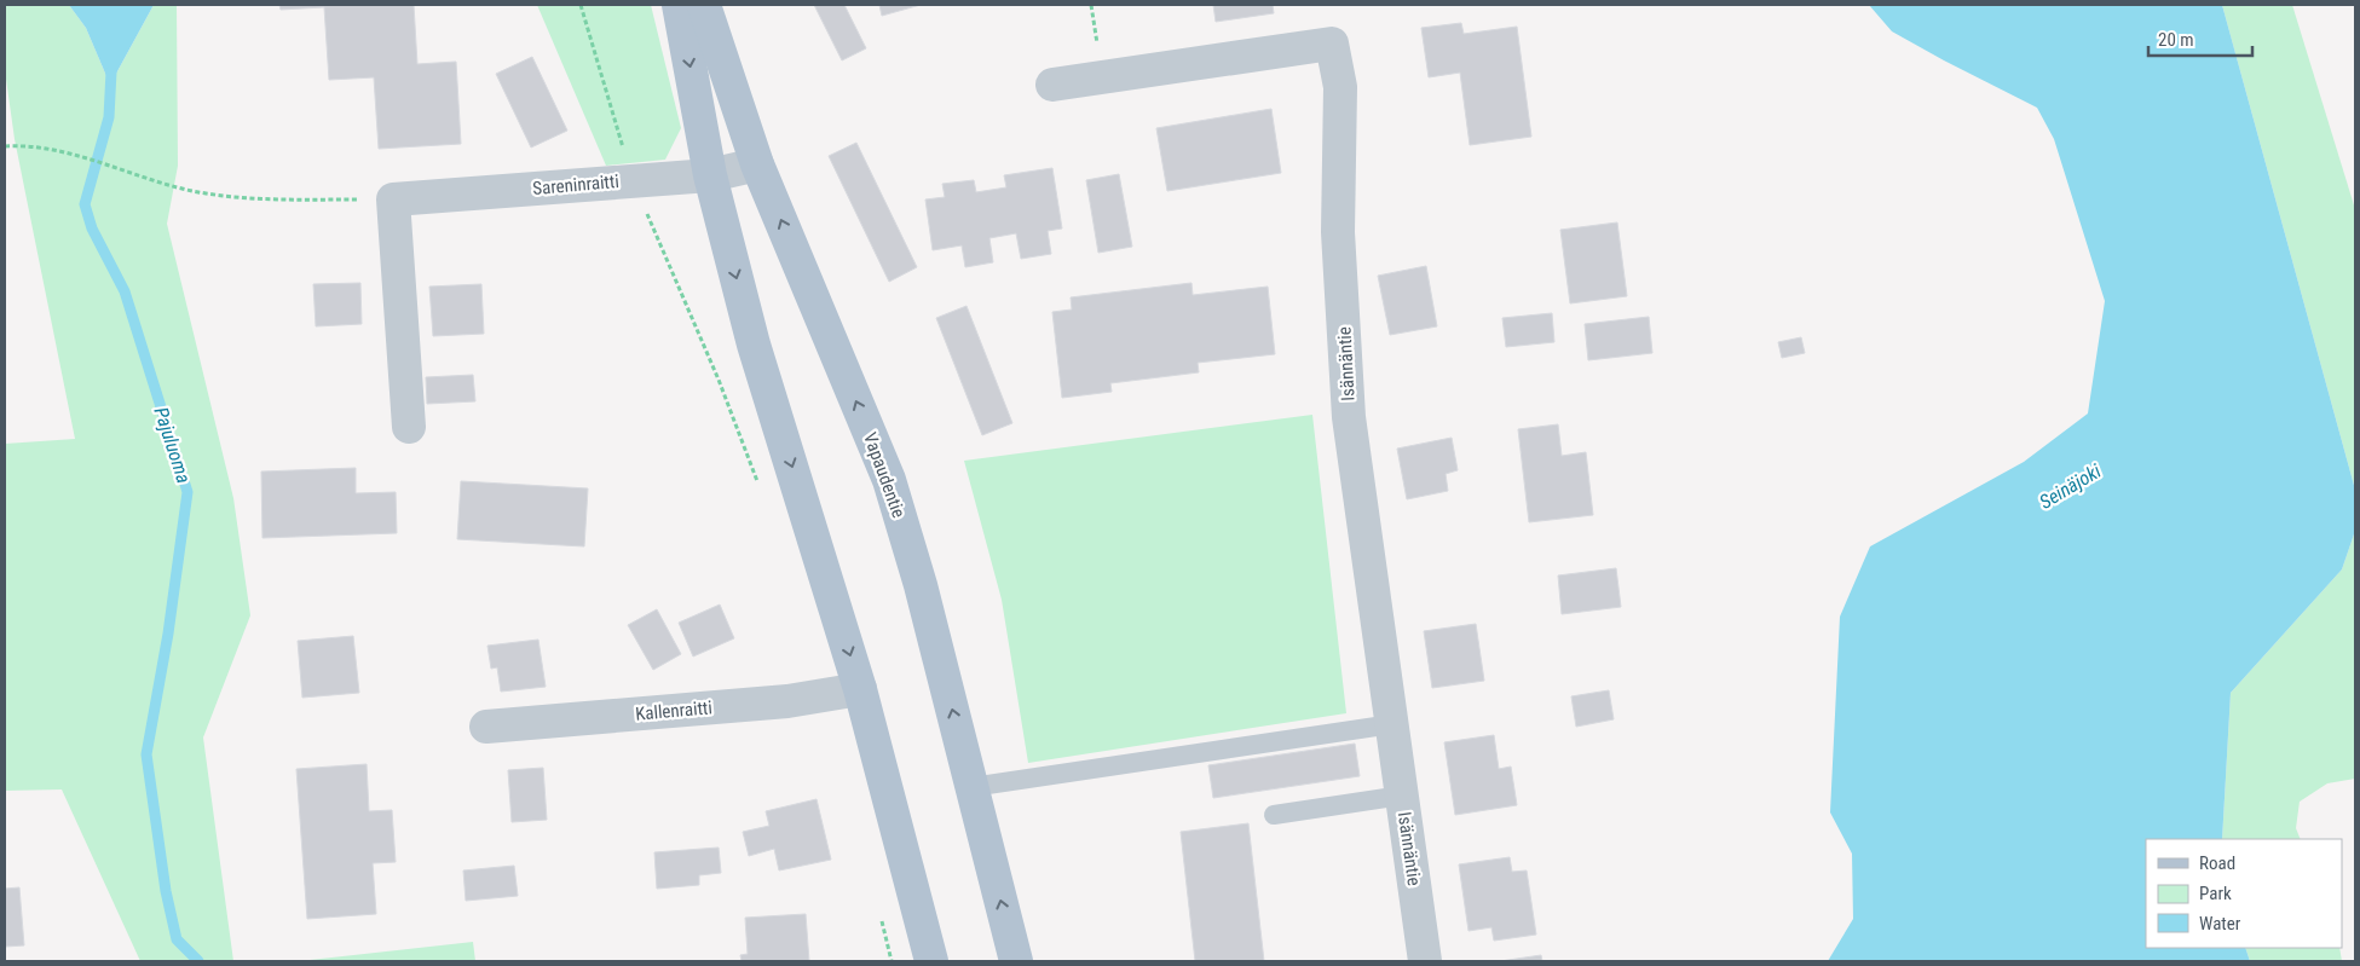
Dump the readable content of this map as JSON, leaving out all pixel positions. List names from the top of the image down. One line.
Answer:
{"streets":{"main road":["Vapaudentie"],"street":["Sareninraitti","Isännäntie","Kallenraitti"]},"crossings":[["Sareninraitti","Vapaudentie"]],"water":["Pajuluoma","Seinäjoki"],"legend":["Road","Park","Water"],"scale_bar":"20 m"}
